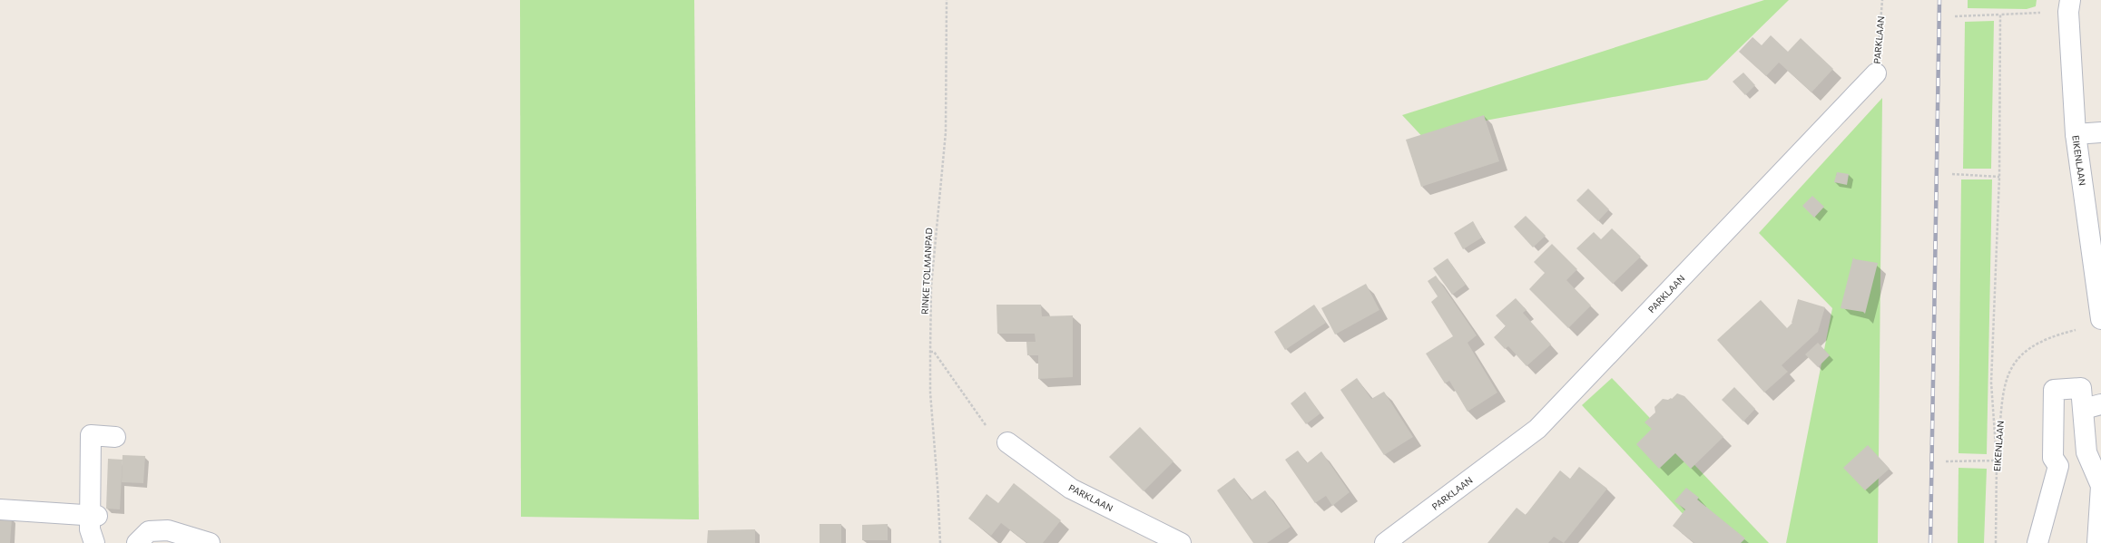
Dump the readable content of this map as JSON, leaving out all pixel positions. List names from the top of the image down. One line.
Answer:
{"streets":{"street":["PARKLAAN","EIKENLAAN"],"path":["RINKE TOLMANPAD"]}}
